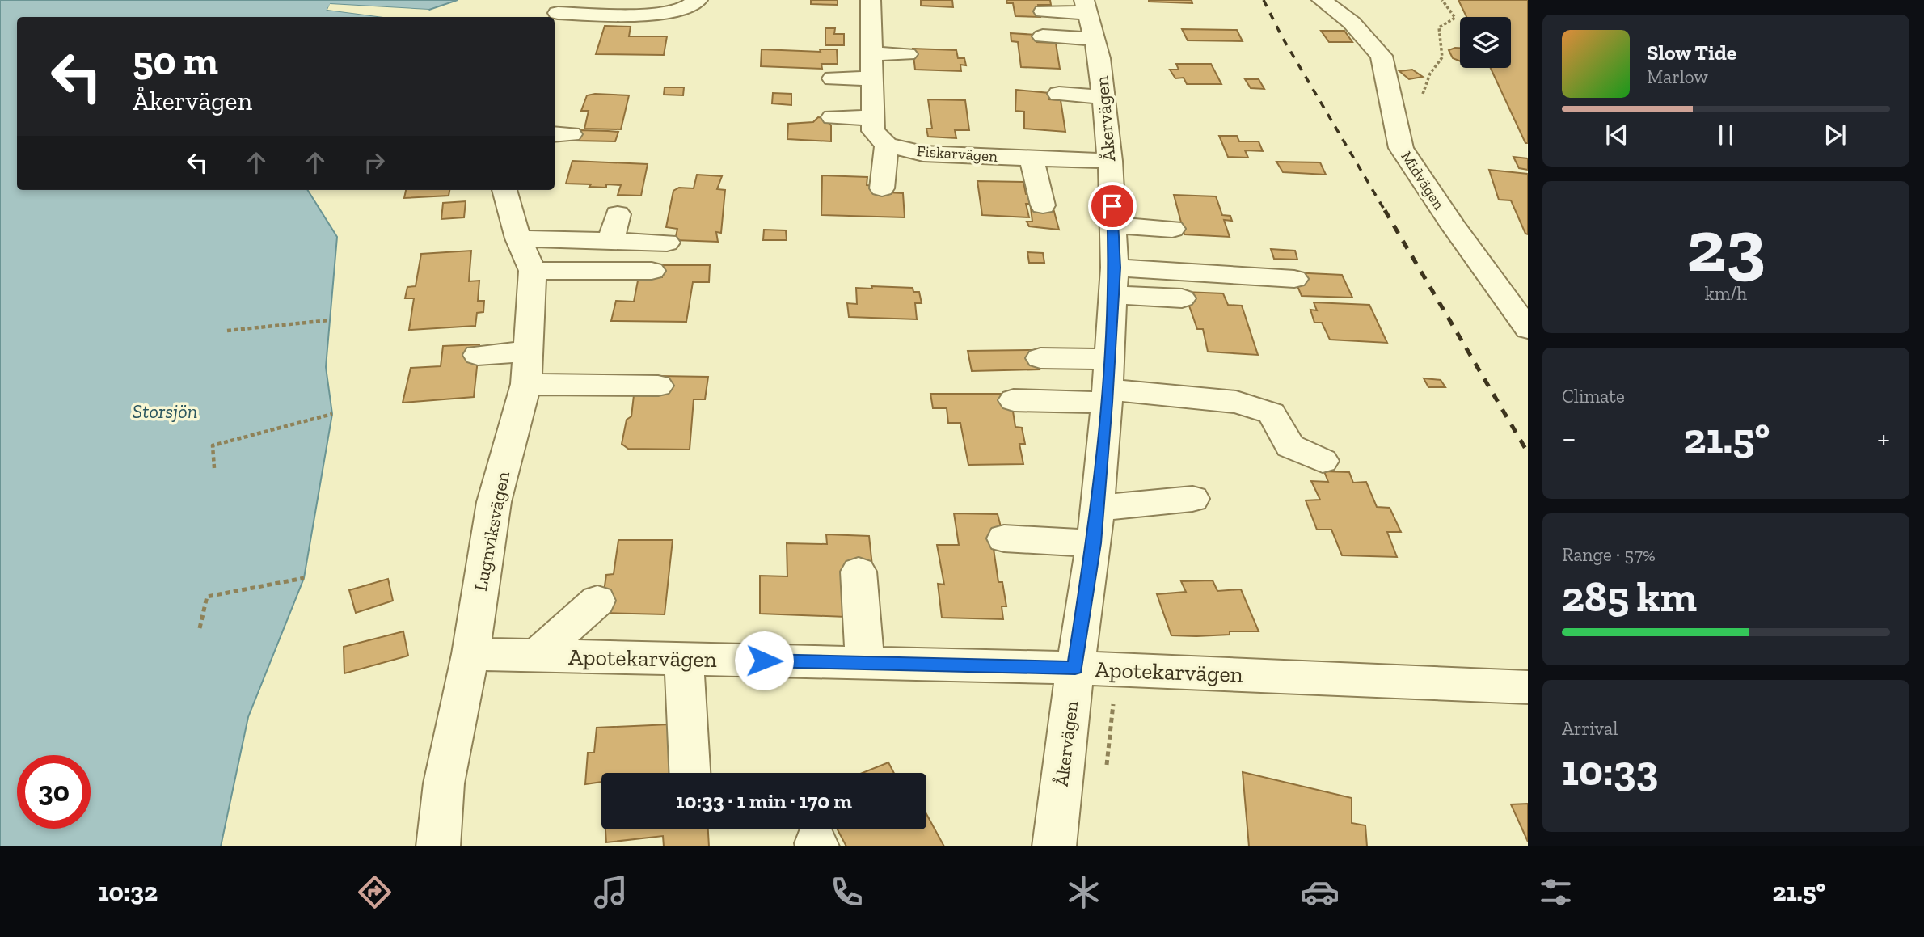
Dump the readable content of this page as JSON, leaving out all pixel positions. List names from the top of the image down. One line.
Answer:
{"streets":{"street":["Åkervägen","Fiskarvägen","Midvägen","Lugnviksvägen","Apotekarvägen"]},"crossings":[["Åkervägen","Fiskarvägen"],["Åkervägen","Apotekarvägen"],["Lugnviksvägen","Apotekarvägen"]],"water":["Storsjön"],"page":{"turn":["50 m","Åkervägen"],"song":["Slow Tide","Marlow"],"tile":[["23","km/h"],"Climate",["Range · 57%","285 km"],["Arrival","10:33"]],"heat":["−","21.5°","+"],"limit":"30","trip":"10:33 · 1 min · 170 m","tabs":["10:32","21.5°"]}}
